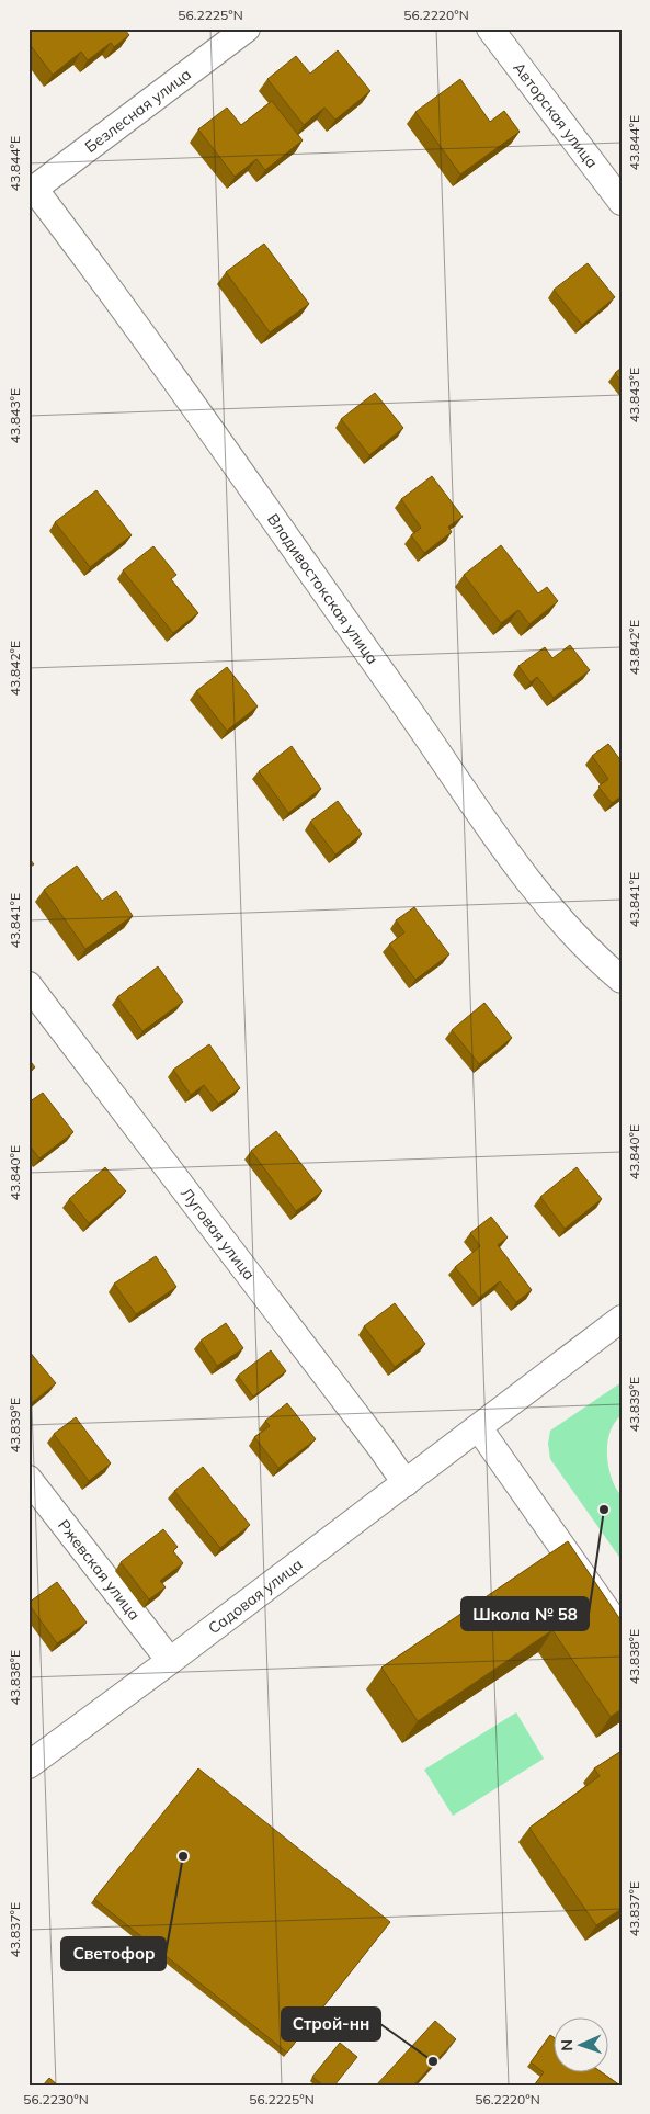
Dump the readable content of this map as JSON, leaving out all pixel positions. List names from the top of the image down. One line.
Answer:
{"streets":{"street":["Безлесная улица","Авторская улица","Владивостокская улица","Луговая улица","Ржевская улица","Садовая улица"]},"crossings":[["Безлесная улица","Владивостокская улица"],["Луговая улица","Садовая улица"],["Ржевская улица","Садовая улица"]],"places":["Школа № 58","Светофор","Строй-нн"],"north":"left","coordinates":["56.2225°N","56.2220°N","43.844°E","43.843°E","43.842°E","43.841°E","43.840°E","43.839°E","43.838°E","43.837°E","56.2230°N"]}
